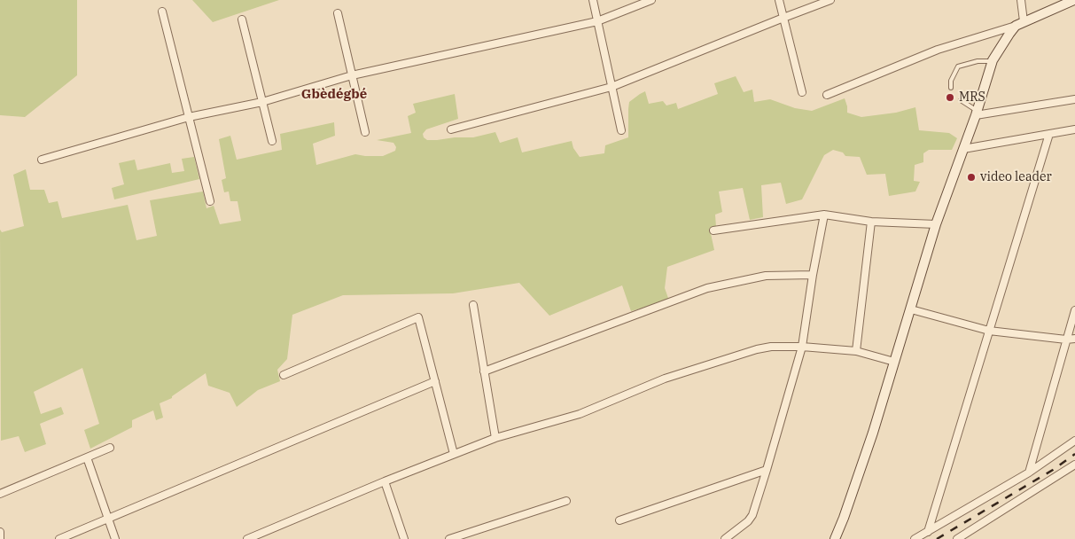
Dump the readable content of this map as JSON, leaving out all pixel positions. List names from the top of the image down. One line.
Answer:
{"districts":["Gbèdégbé"],"places":["MRS","video leader"]}
